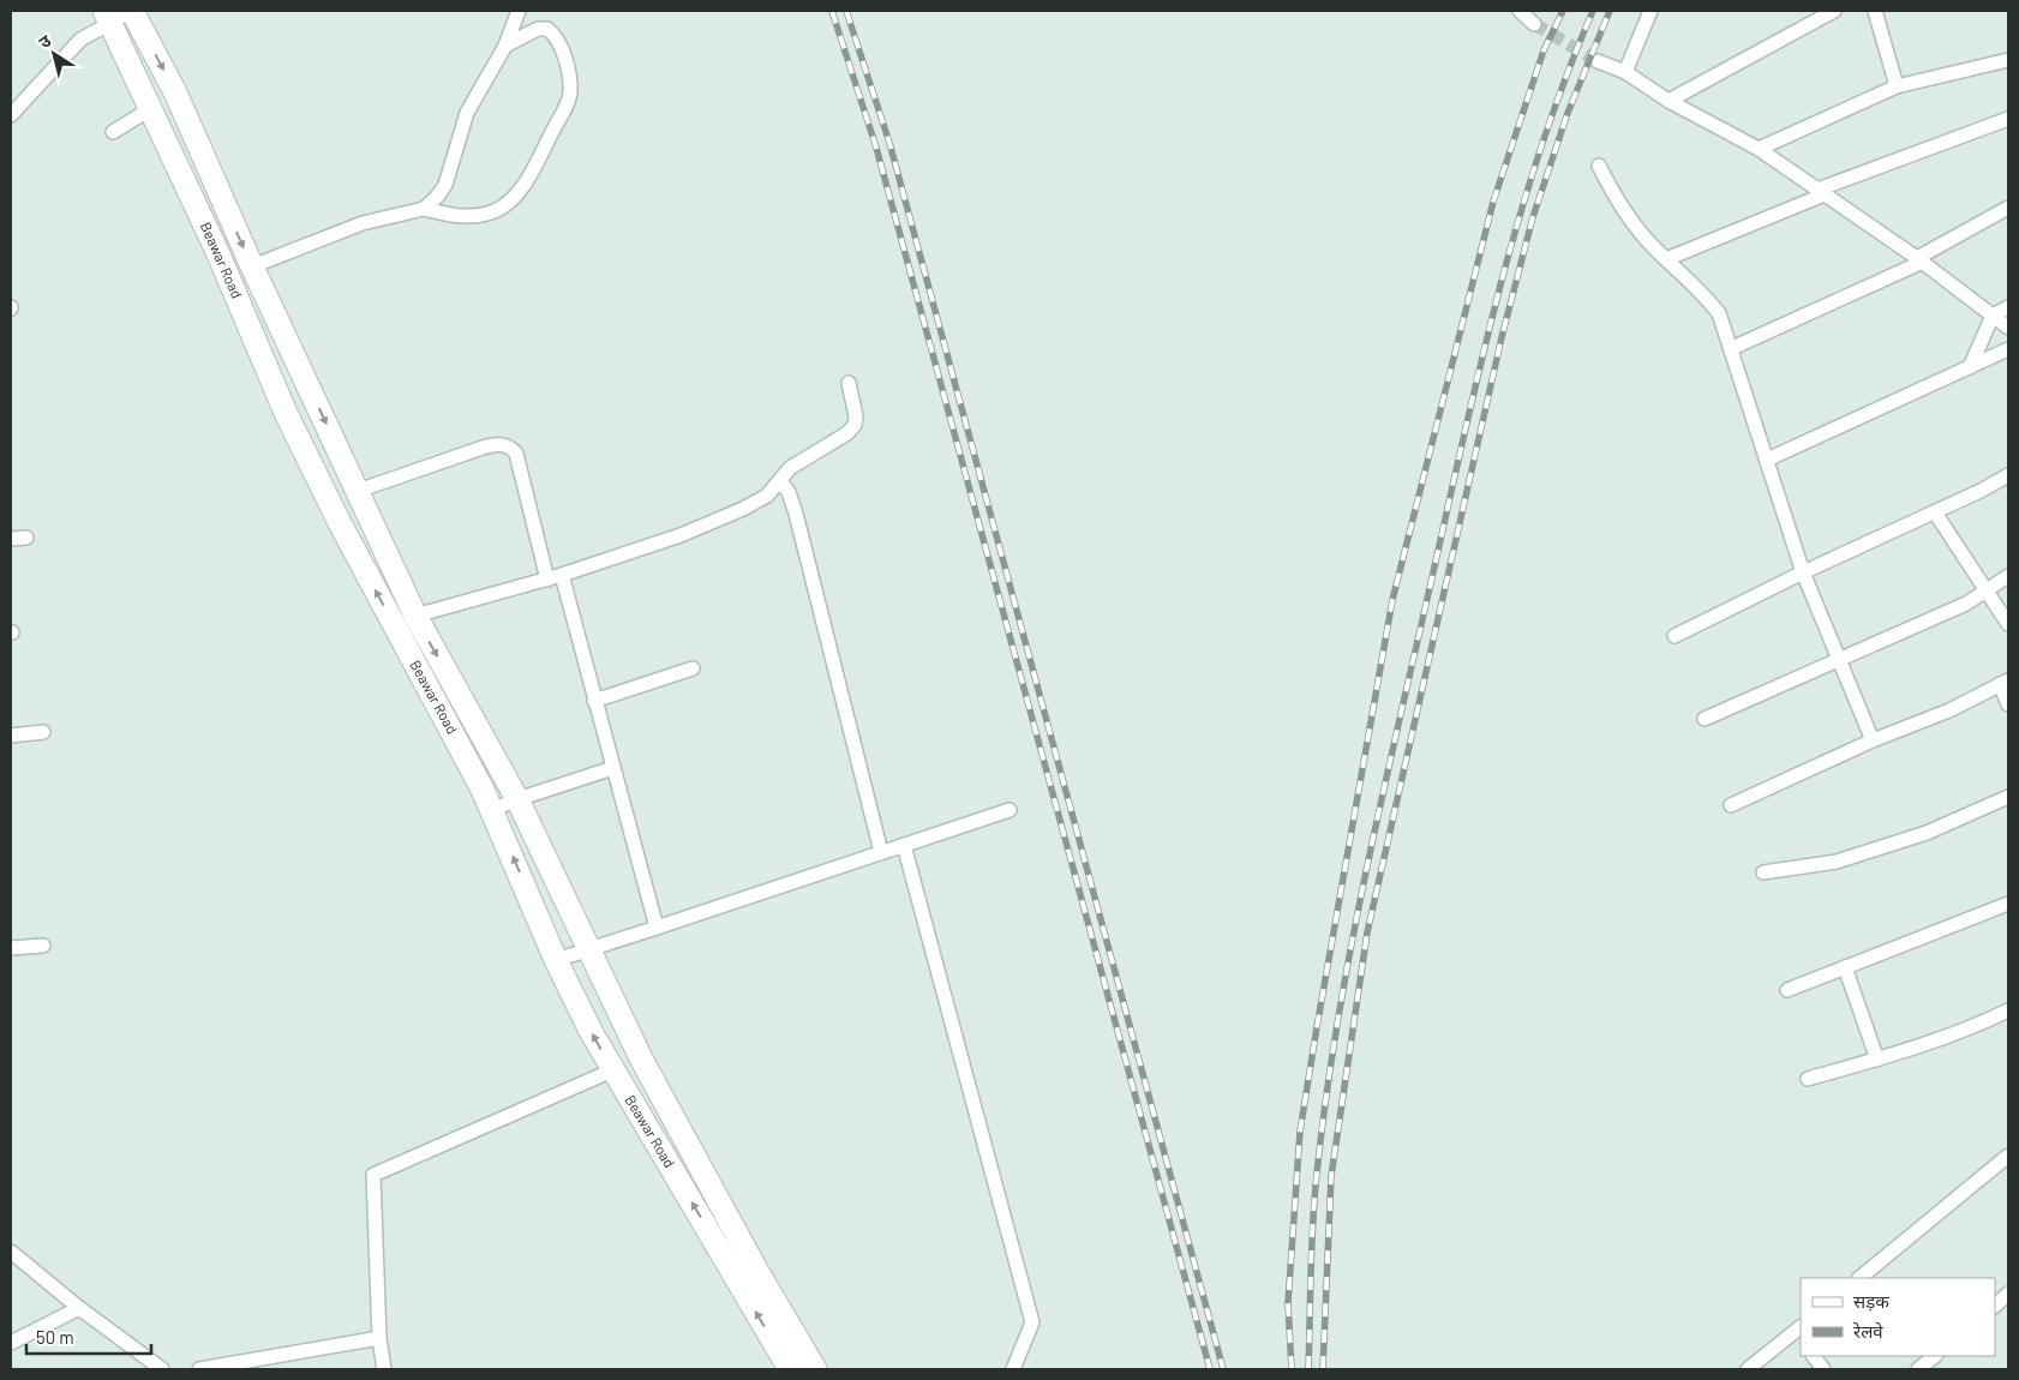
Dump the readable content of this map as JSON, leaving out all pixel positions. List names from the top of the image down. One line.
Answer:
{"streets":{"main road":["Beawar Road"]},"legend":["सड़क","रेलवे"],"scale_bar":"50 m","north":"top left"}
